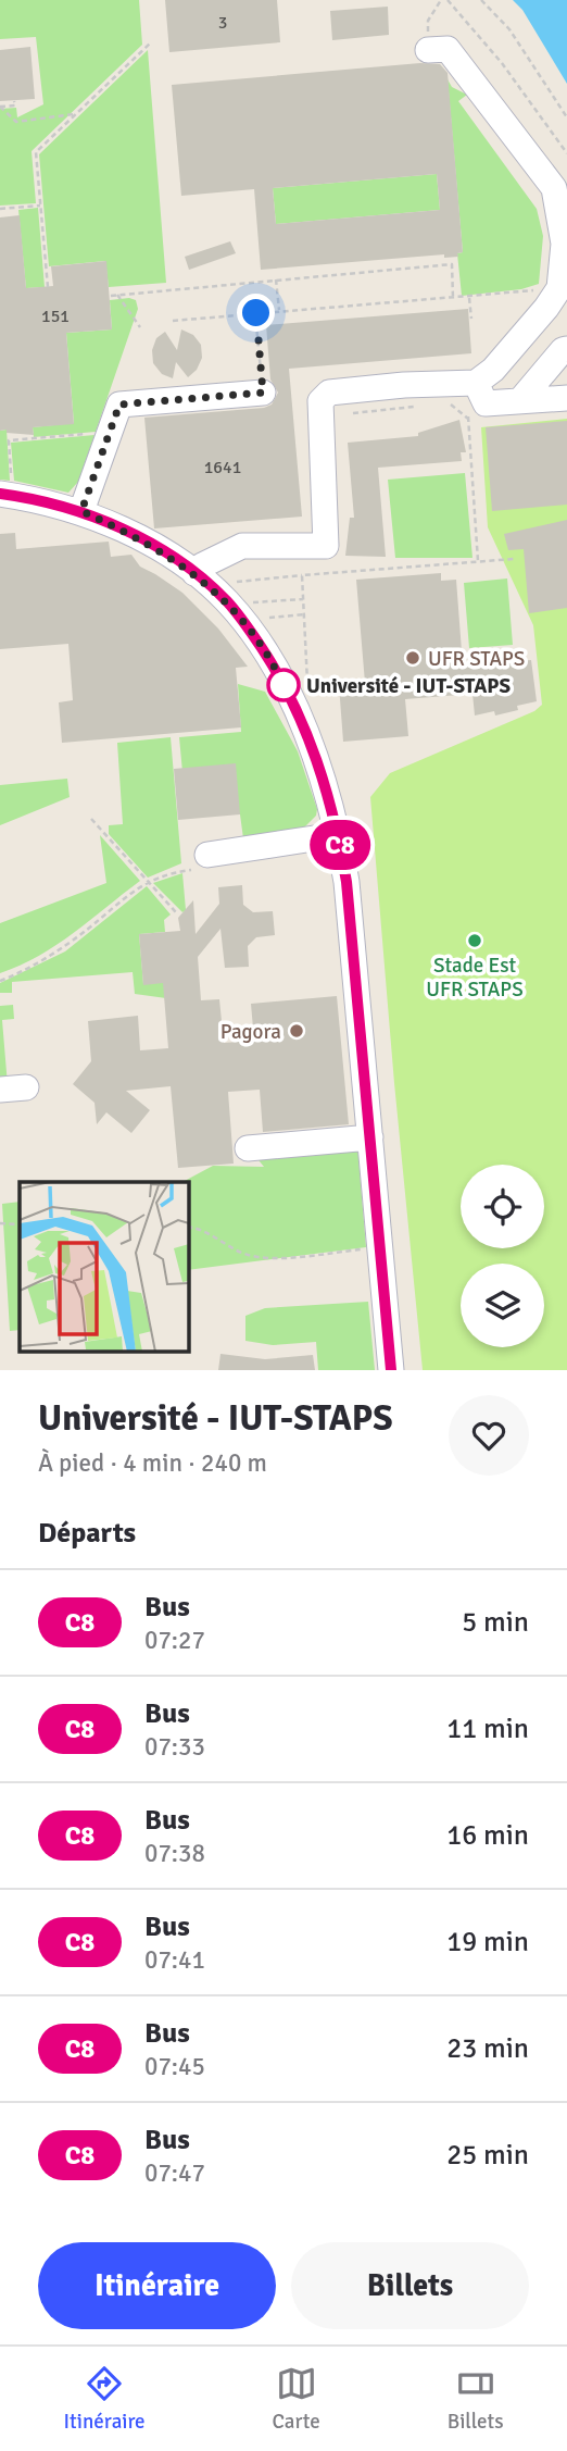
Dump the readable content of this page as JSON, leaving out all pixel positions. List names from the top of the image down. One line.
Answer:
{"places":["UFR STAPS","Université - IUT-STAPS","Stade Est UFR STAPS","Pagora"],"lines":["bus line C8"],"house_numbers":["3","151","1641"],"page":{"on_map":"C8","heading":[["Université - IUT-STAPS","À pied · 4 min · 240 m"],"Départs"],"list":[{"mark":"C8","name":"Bus","note":"07:27","value":"5 min"},{"mark":"C8","name":"Bus","note":"07:33","value":"11 min"},{"mark":"C8","name":"Bus","note":"07:38","value":"16 min"},{"mark":"C8","name":"Bus","note":"07:41","value":"19 min"},{"mark":"C8","name":"Bus","note":"07:45","value":"23 min"},{"mark":"C8","name":"Bus","note":"07:47","value":"25 min"}],"buttons":["Itinéraire","Billets"],"tabs":["Itinéraire","Carte","Billets"]}}
